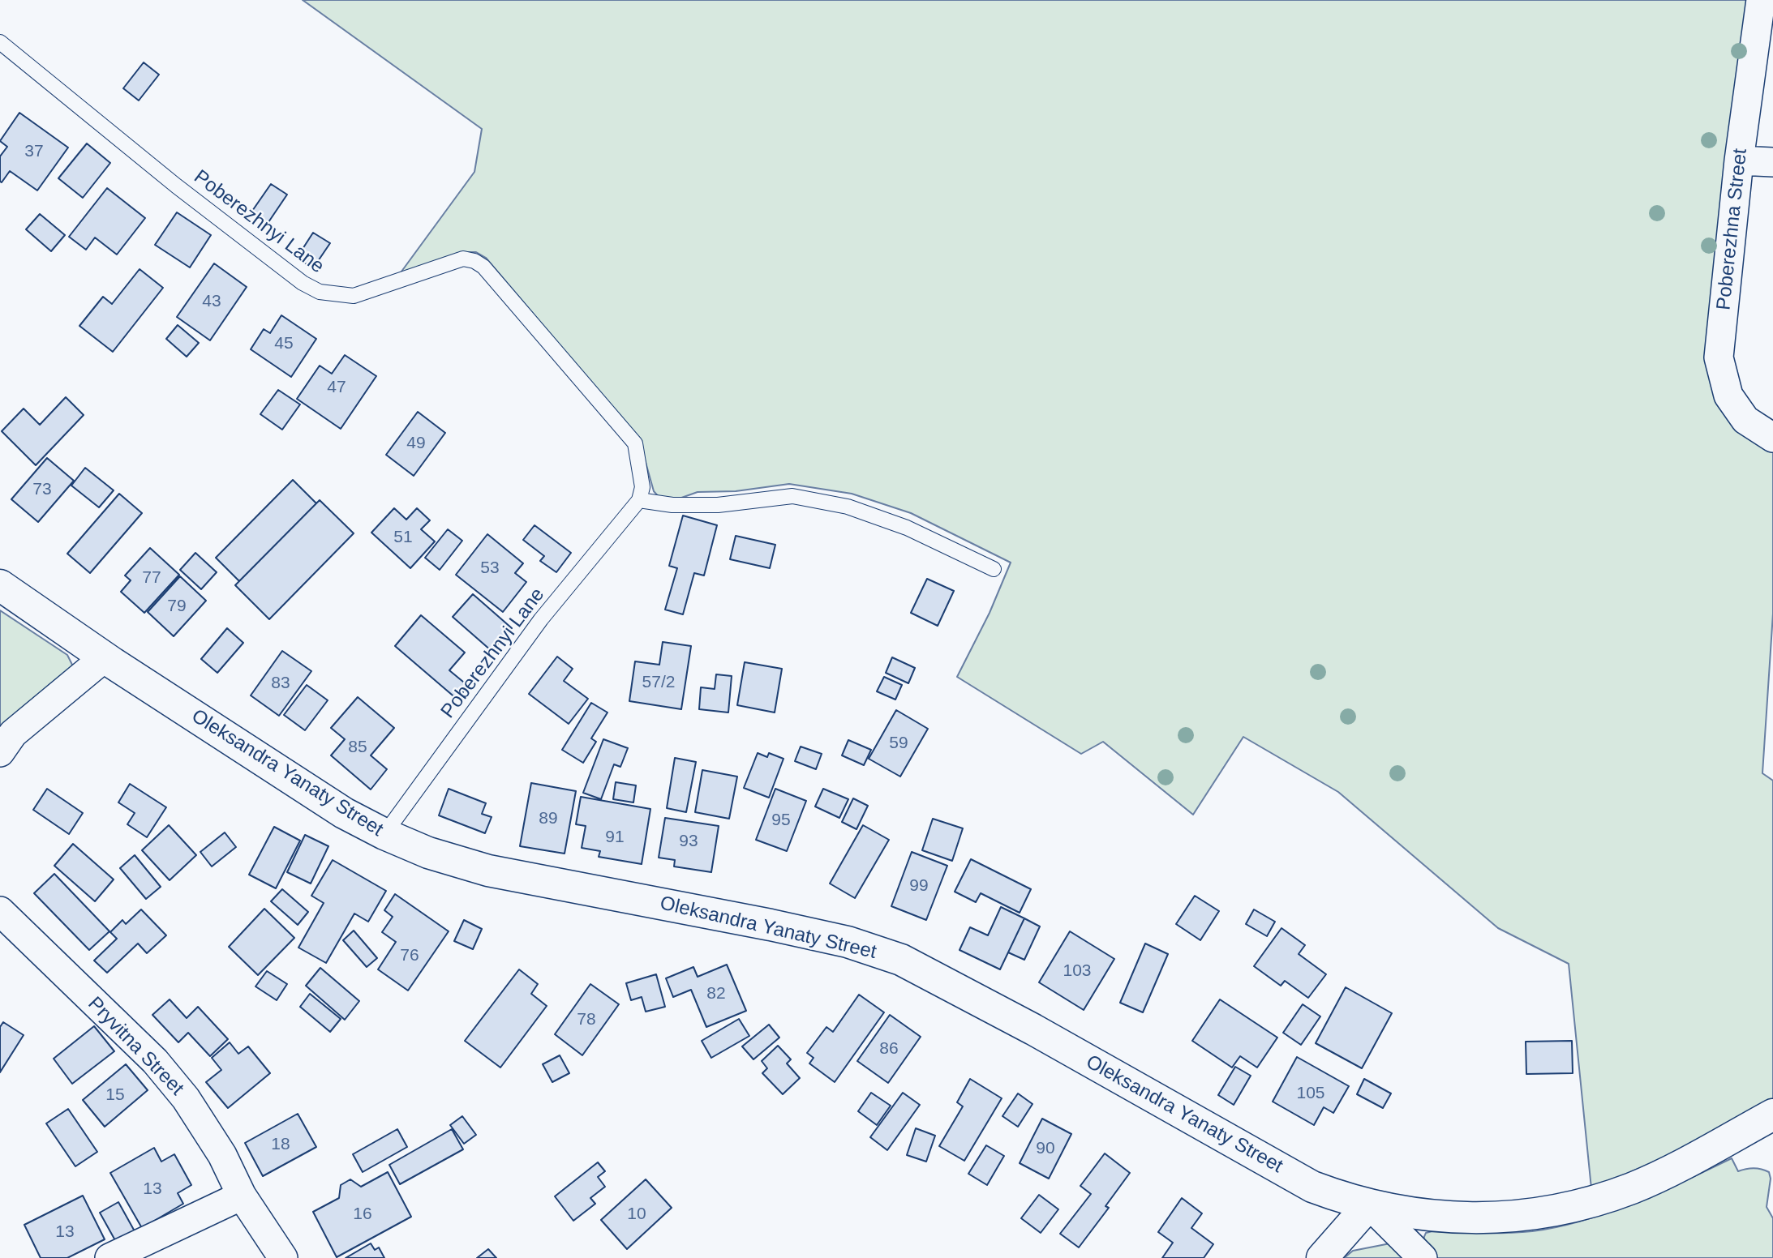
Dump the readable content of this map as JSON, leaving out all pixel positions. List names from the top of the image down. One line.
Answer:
{"streets":{"street":["Poberezhna Street","Oleksandra Yanaty Street","Pryvitna Street"],"lane":["Poberezhnyi Lane"]},"crossings":[["Poberezhnyi Lane","Oleksandra Yanaty Street"]],"house_numbers":["37","43","45","47","49","73","51","53","77","79","57/2","83","59","85","89","95","91","93","99","76","103","82","78","86","105","15","18","90","13","16","10","13"]}
